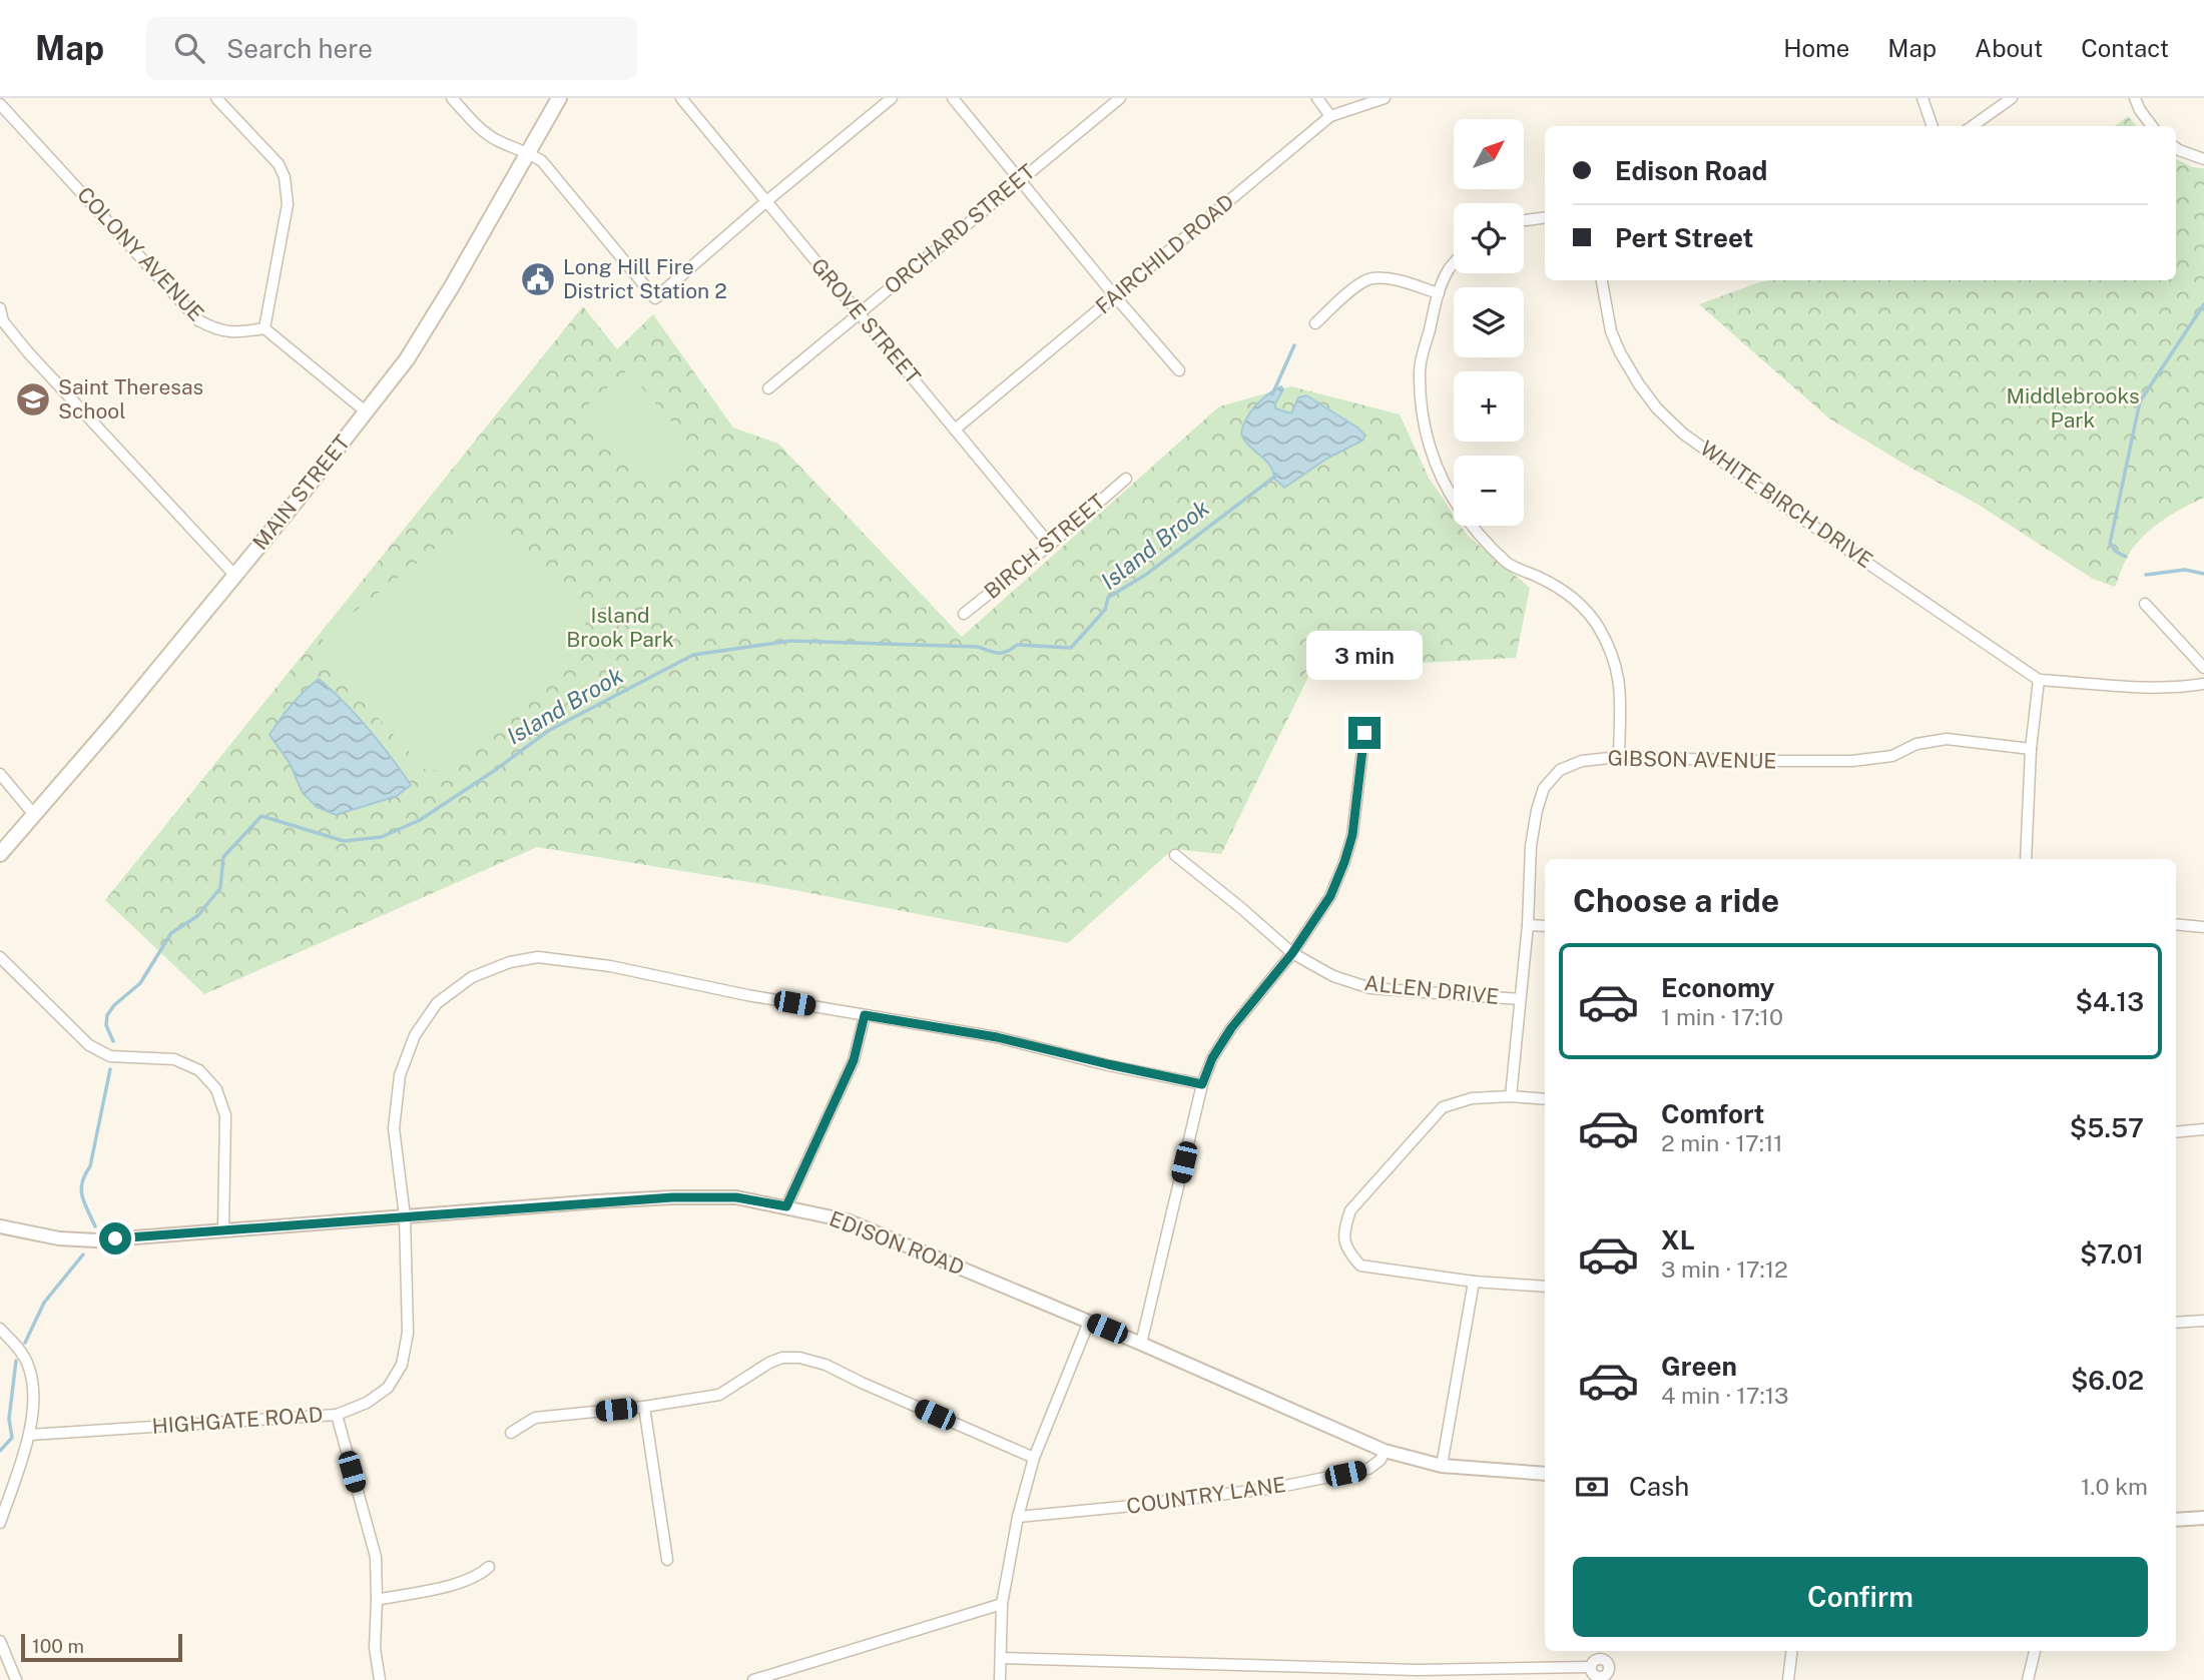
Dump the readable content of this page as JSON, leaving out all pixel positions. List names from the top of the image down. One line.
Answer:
{"streets":{"main road":["MAIN STREET"],"street":["ORCHARD STREET","COLONY AVENUE","FAIRCHILD ROAD","GROVE STREET","WHITE BIRCH DRIVE","BIRCH STREET","GIBSON AVENUE","ALLEN DRIVE","EDISON ROAD","HIGHGATE ROAD","COUNTRY LANE"]},"crossings":[["ORCHARD STREET","GROVE STREET"],["FAIRCHILD ROAD","GROVE STREET"],["GROVE STREET","BIRCH STREET"],["GIBSON AVENUE","ALLEN DRIVE"],["EDISON ROAD","HIGHGATE ROAD"],["EDISON ROAD","COUNTRY LANE"]],"water":["Island Brook"],"parks":["Middlebrooks Park","Island Brook Park"],"places":{"public building":["Long Hill Fire District Station 2"],"school or university":["Saint Theresas School"]},"scale_bar":"100 m","north":"top right","page":{"header":"Map","search":"Search here","nav":["Home","Map","About","Contact"],"map_buttons":["+","−"],"banner":["Edison Road","Pert Street"],"bubble":"3 min","heading":"Choose a ride","list":[{"name":"Economy","note":"1 min · 17:10","value":"$4.13"},{"name":"Comfort","note":"2 min · 17:11","value":"$5.57"},{"name":"XL","note":"3 min · 17:12","value":"$7.01"},{"name":"Green","note":"4 min · 17:13","value":"$6.02"}],"pay":["Cash","1.0 km"],"buttons":"Confirm","scale":"100 m"}}
